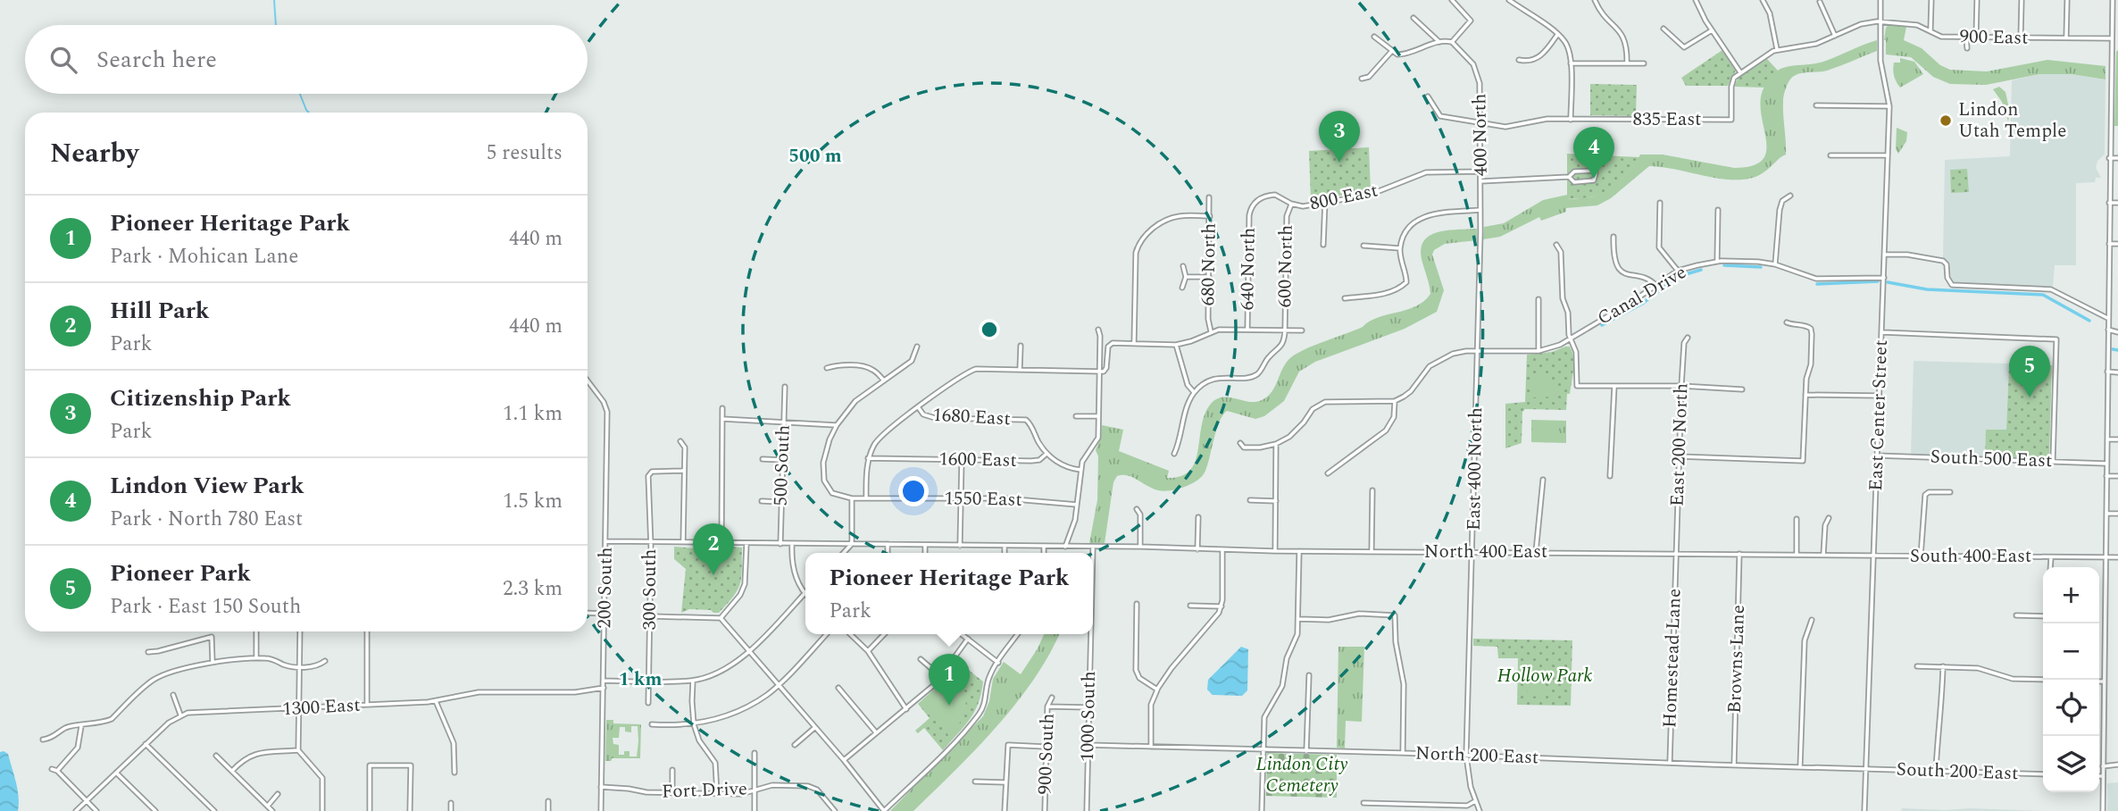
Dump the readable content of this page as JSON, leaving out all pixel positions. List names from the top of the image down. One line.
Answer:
{"streets":{"street":["900 East","835 East","400 North","800 East","680 North","600 North","640 North","Canal Drive","East Center Street","1680 East","East 200 North","South 500 East","1600 East","500 South","East 400 North","1550 East","North 400 East","South 400 East","200 South","300 South","Homestead Lane","Browns Lane","1300 East","1000 South","900 South","North 200 East","South 200 East","Fort Drive"]},"crossings":[["900 East","835 East"],["900 East","East Center Street"],["835 East","400 North"],["400 North","800 East"],["400 North","East 400 North"],["800 East","600 North"],["800 East","640 North"],["Canal Drive","East Center Street"],["Canal Drive","East 400 North"],["East Center Street","South 500 East"],["East Center Street","North 400 East"],["East Center Street","South 400 East"],["East Center Street","North 200 East"],["East Center Street","South 200 East"],["1680 East","1600 East"],["East 200 North","North 400 East"],["East 200 North","Homestead Lane"],["500 South","North 400 East"],["East 400 North","North 400 East"],["East 400 North","North 200 East"],["North 400 East","South 400 East"],["North 400 East","200 South"],["North 400 East","300 South"],["North 400 East","Homestead Lane"],["North 400 East","Browns Lane"],["North 400 East","1000 South"],["200 South","1300 East"],["200 South","Fort Drive"],["Homestead Lane","North 200 East"],["Browns Lane","North 200 East"],["1000 South","North 200 East"],["North 200 East","South 200 East"]],"parks":["Hollow Park","Lindon City Cemetery"],"places":["Lindon Utah Temple"],"page":{"search":"Search here","pins":["3","4","5","2","1"],"heading":["Nearby","5 results"],"list":[{"mark":"1","name":"Pioneer Heritage Park","note":"Park · Mohican Lane","value":"440 m"},{"mark":"2","name":"Hill Park","note":"Park","value":"440 m"},{"mark":"3","name":"Citizenship Park","note":"Park","value":"1.1 km"},{"mark":"4","name":"Lindon View Park","note":"Park · North 780 East","value":"1.5 km"},{"mark":"5","name":"Pioneer Park","note":"Park · East 150 South","value":"2.3 km"}],"popup":["Pioneer Heritage Park","Park"],"map_buttons":["+","−"]},"rings":["500 m","1 km"]}
